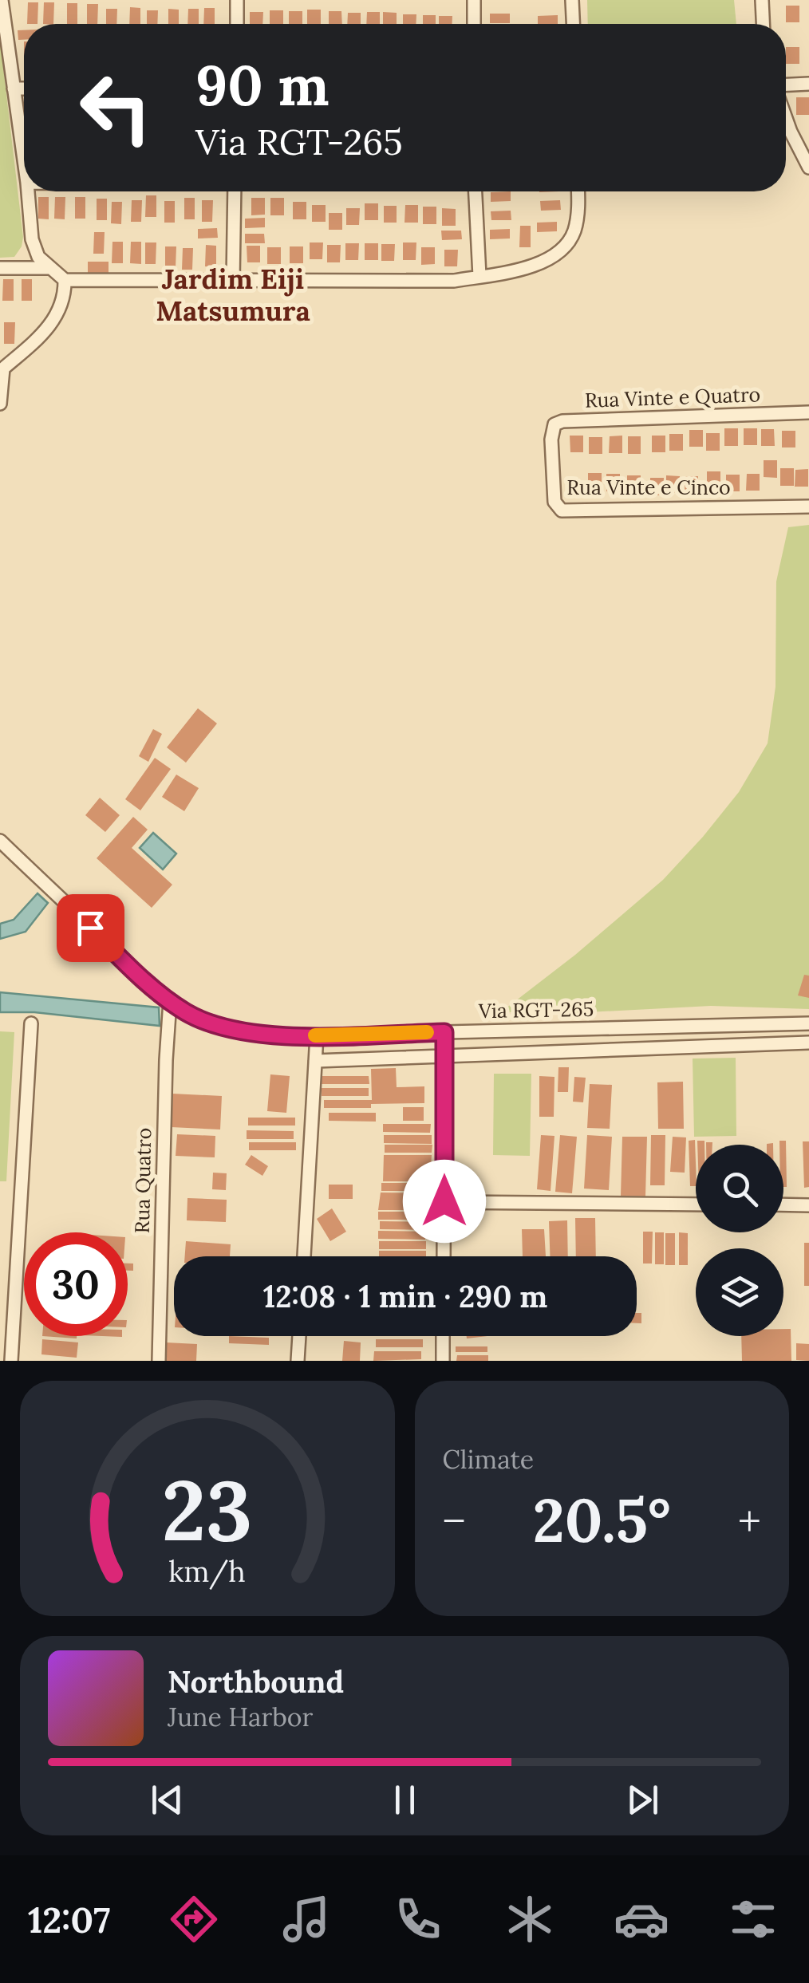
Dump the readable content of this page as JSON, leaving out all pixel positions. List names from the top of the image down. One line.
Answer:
{"streets":{"street":["Rua Vinte e Quatro","Rua Vinte e Cinco","Via RGT-265","Rua Quatro"]},"crossings":[["Rua Vinte e Quatro","Rua Vinte e Cinco"],["Via RGT-265","Rua Quatro"]],"districts":["Jardim Eiji Matsumura"],"page":{"turn":["90 m","Via RGT-265"],"limit":"30","trip":"12:08 · 1 min · 290 m","tile":"Climate","heat":["−","20.5°","+"],"song":["Northbound","June Harbor"],"tabs":"12:07","gauge":["23","km/h"]}}
